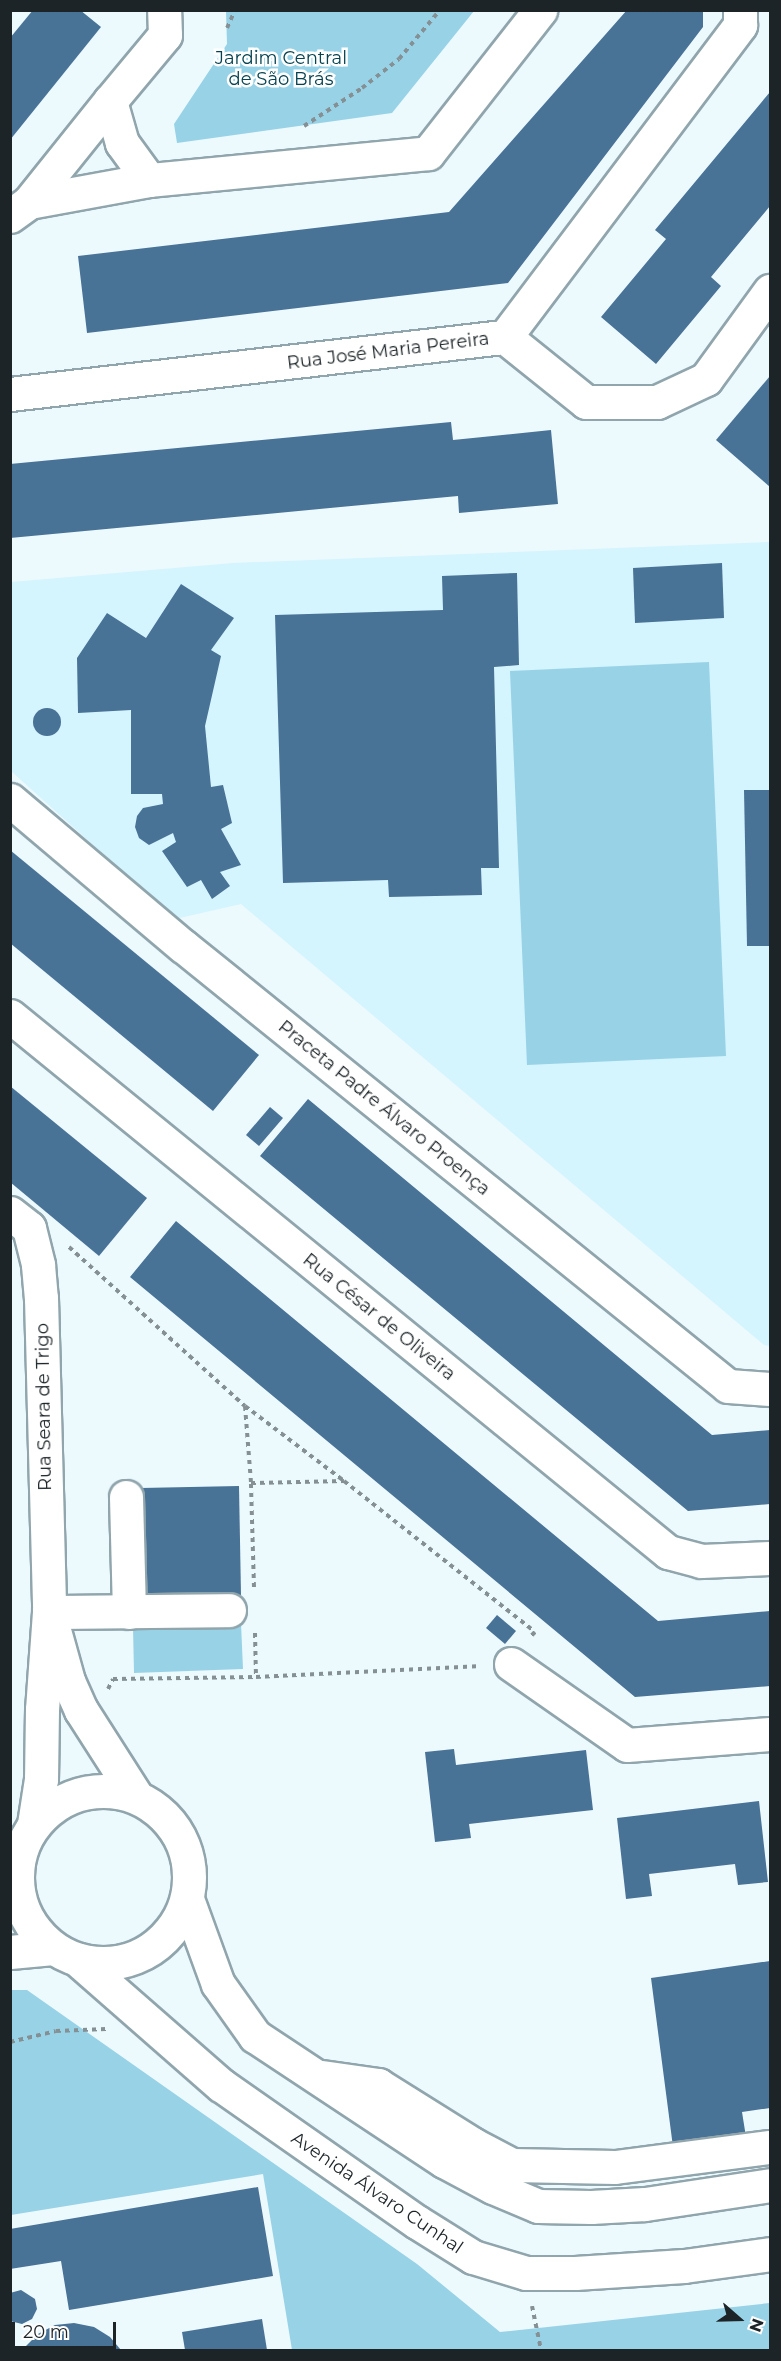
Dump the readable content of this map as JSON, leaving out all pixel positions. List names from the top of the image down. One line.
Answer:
{"streets":{"street":["Rua José Maria Pereira","Praceta Padre Álvaro Proença","Rua César de Oliveira","Rua Seara de Trigo","Avenida Álvaro Cunhal"]},"crossings":[["Rua Seara de Trigo","Avenida Álvaro Cunhal"]],"parks":["Jardim Central de São Brás"],"scale_bar":"20 m","north":"right"}
